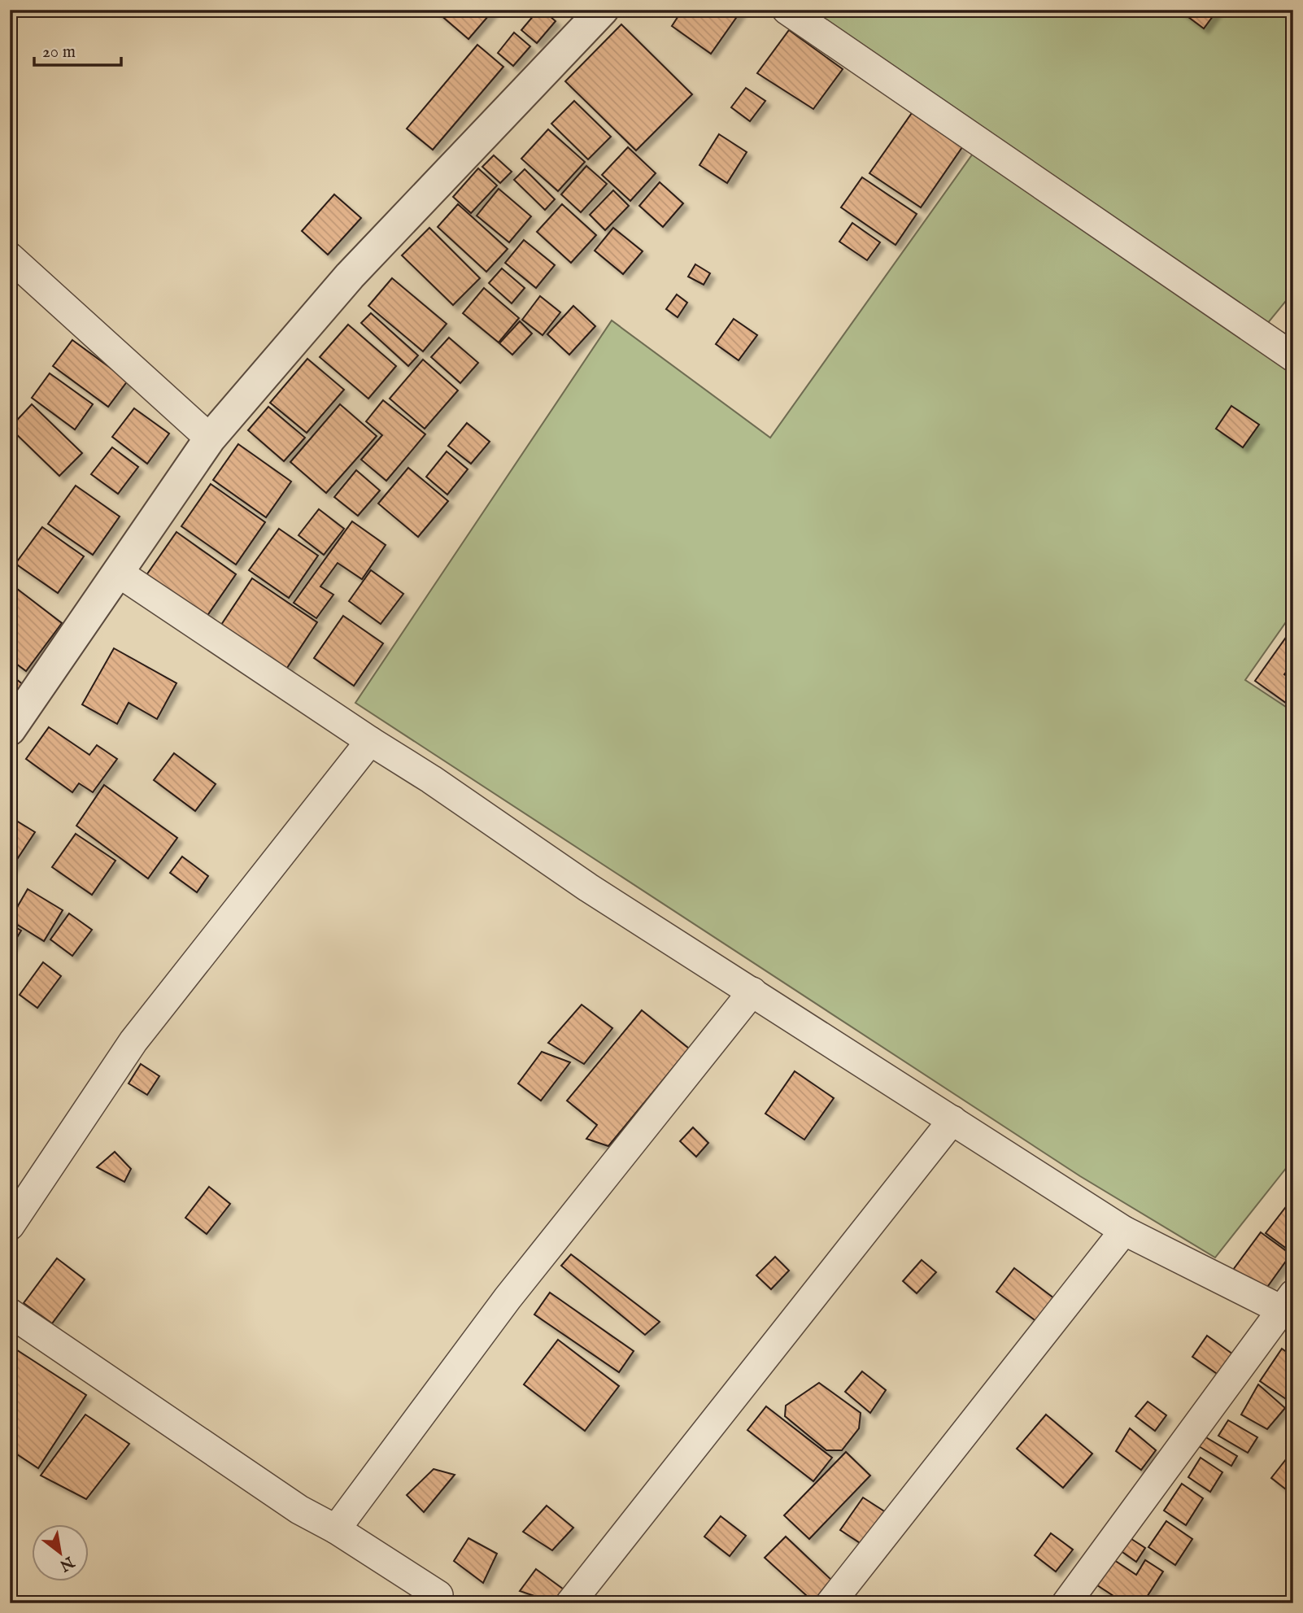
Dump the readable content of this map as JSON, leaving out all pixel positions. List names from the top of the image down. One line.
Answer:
{"scale_bar":"20 m","north":"bottom right"}
